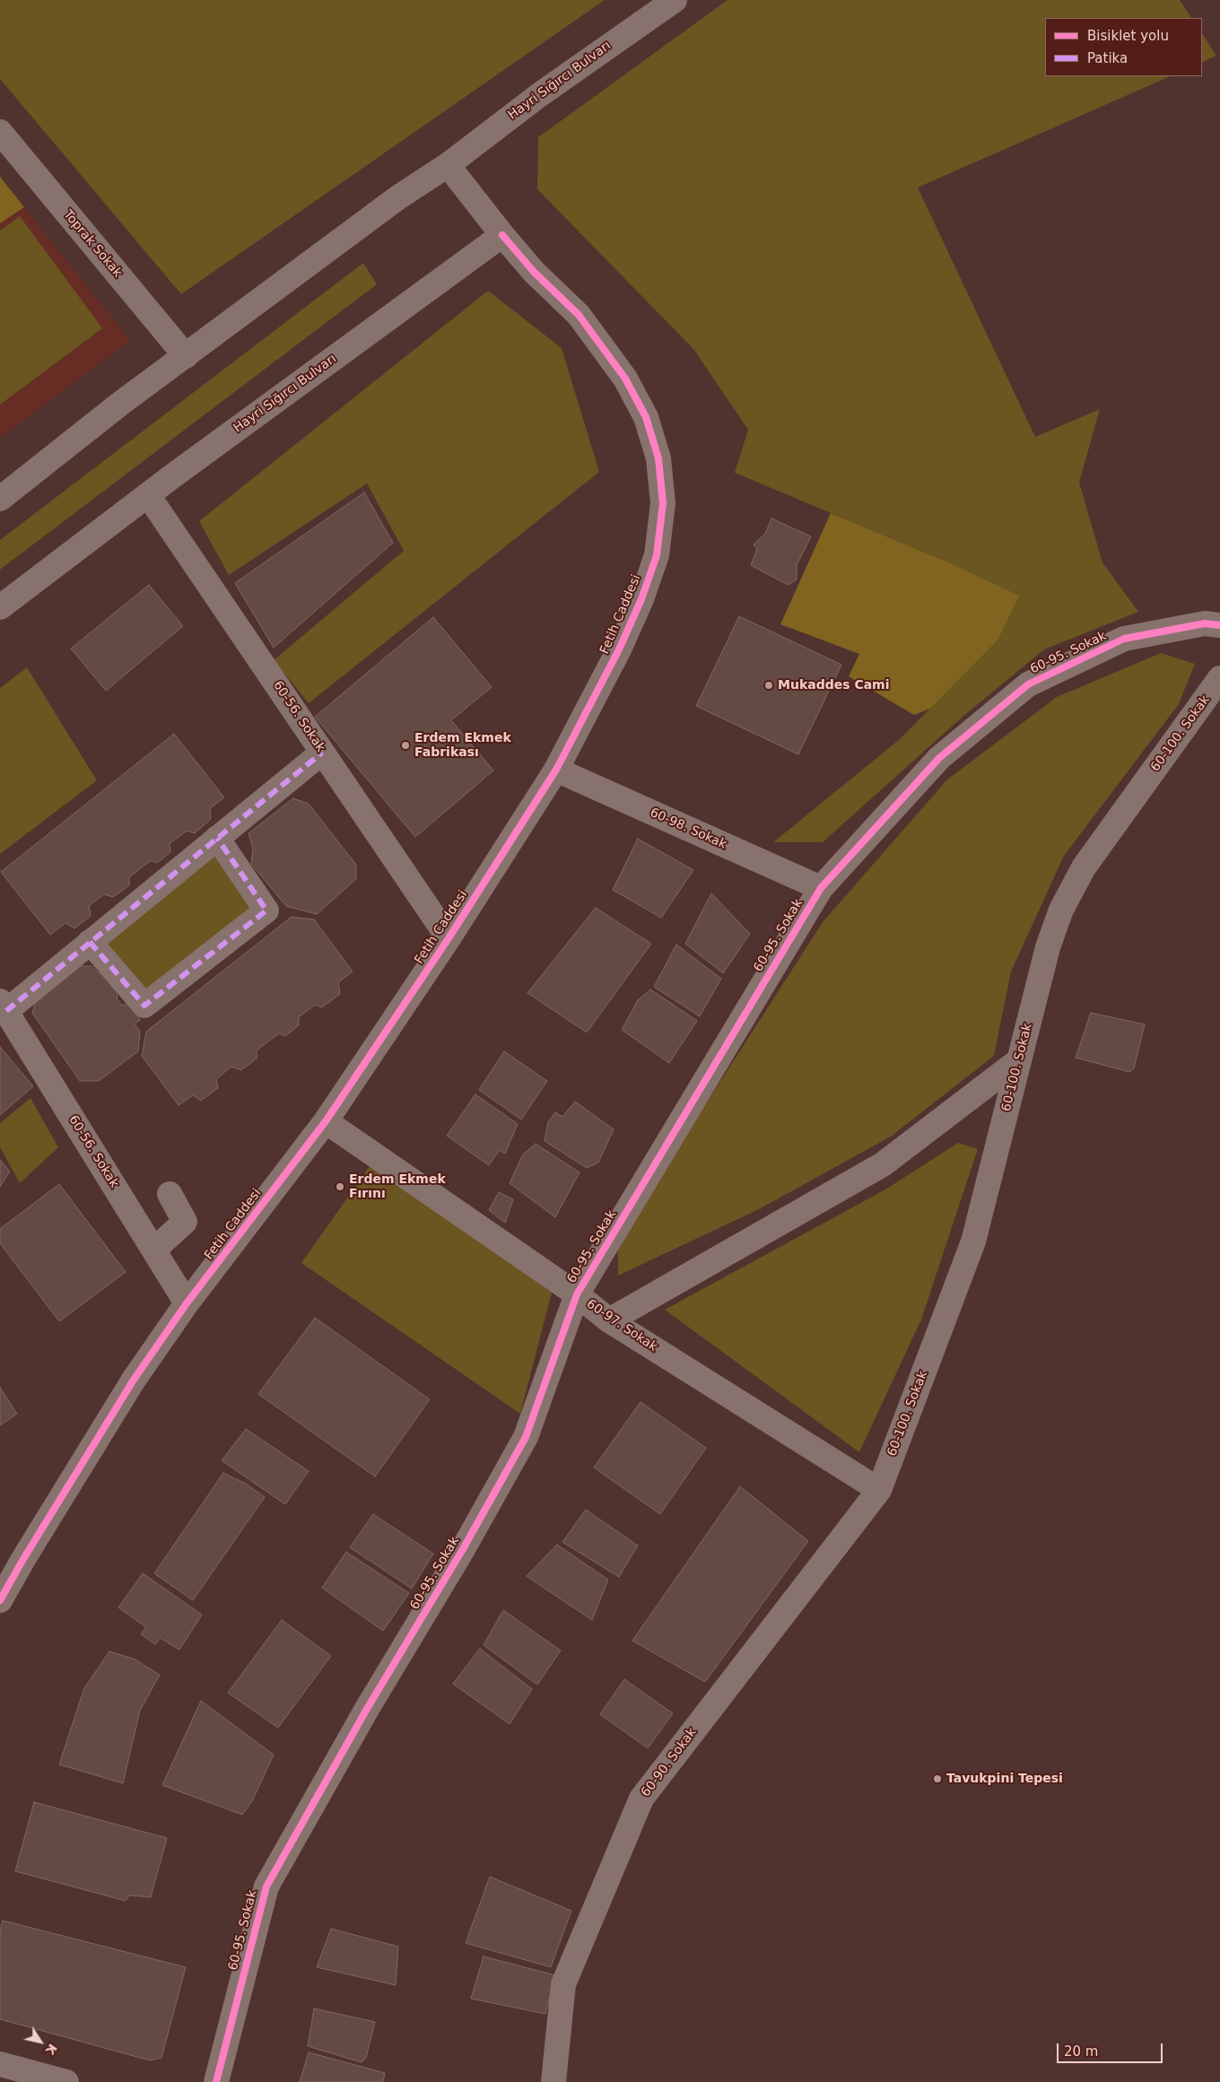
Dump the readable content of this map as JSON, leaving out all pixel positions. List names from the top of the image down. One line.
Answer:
{"streets":{"street":["Hayri Sığırcı Bulvarı","Toprak Sokak","Fetih Caddesi","60-95. Sokak","60-56. Sokak","60-100. Sokak","60-98. Sokak","60-97. Sokak","60-90. Sokak"]},"crossings":[["Hayri Sığırcı Bulvarı","Toprak Sokak"],["Hayri Sığırcı Bulvarı","Fetih Caddesi"],["Hayri Sığırcı Bulvarı","60-56. Sokak"],["Fetih Caddesi","60-56. Sokak"],["Fetih Caddesi","60-98. Sokak"],["Fetih Caddesi","60-97. Sokak"],["60-95. Sokak","60-98. Sokak"],["60-95. Sokak","60-97. Sokak"],["60-100. Sokak","60-97. Sokak"],["60-100. Sokak","60-90. Sokak"],["60-97. Sokak","60-90. Sokak"]],"places":["Mukaddes Cami","Erdem Ekmek Fabrikası","Erdem Ekmek Fırını","Tavukpini Tepesi"],"legend":["Bisiklet yolu","Patika"],"scale_bar":"20 m","north":"bottom right"}
